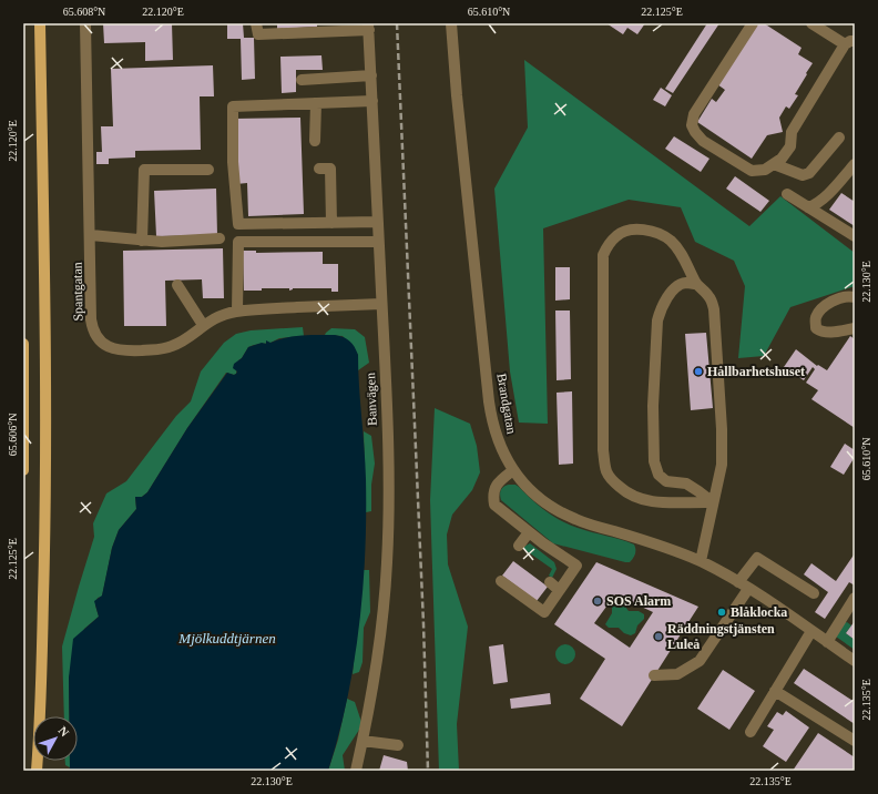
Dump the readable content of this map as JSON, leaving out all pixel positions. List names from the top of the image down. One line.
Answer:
{"streets":{"street":["Spantgatan","Banvägen","Brandgatan"]},"crossings":[["Spantgatan","Banvägen"]],"water":["Mjölkuddtjärnen"],"places":["Hållbarhetshuset","SOS Alarm","Blåklocka","Räddningstjänsten Luleå"],"north":"top right","coordinates":["65.608°N","22.120°E","65.610°N","22.125°E","22.130°E","65.606°N","22.135°E"]}
